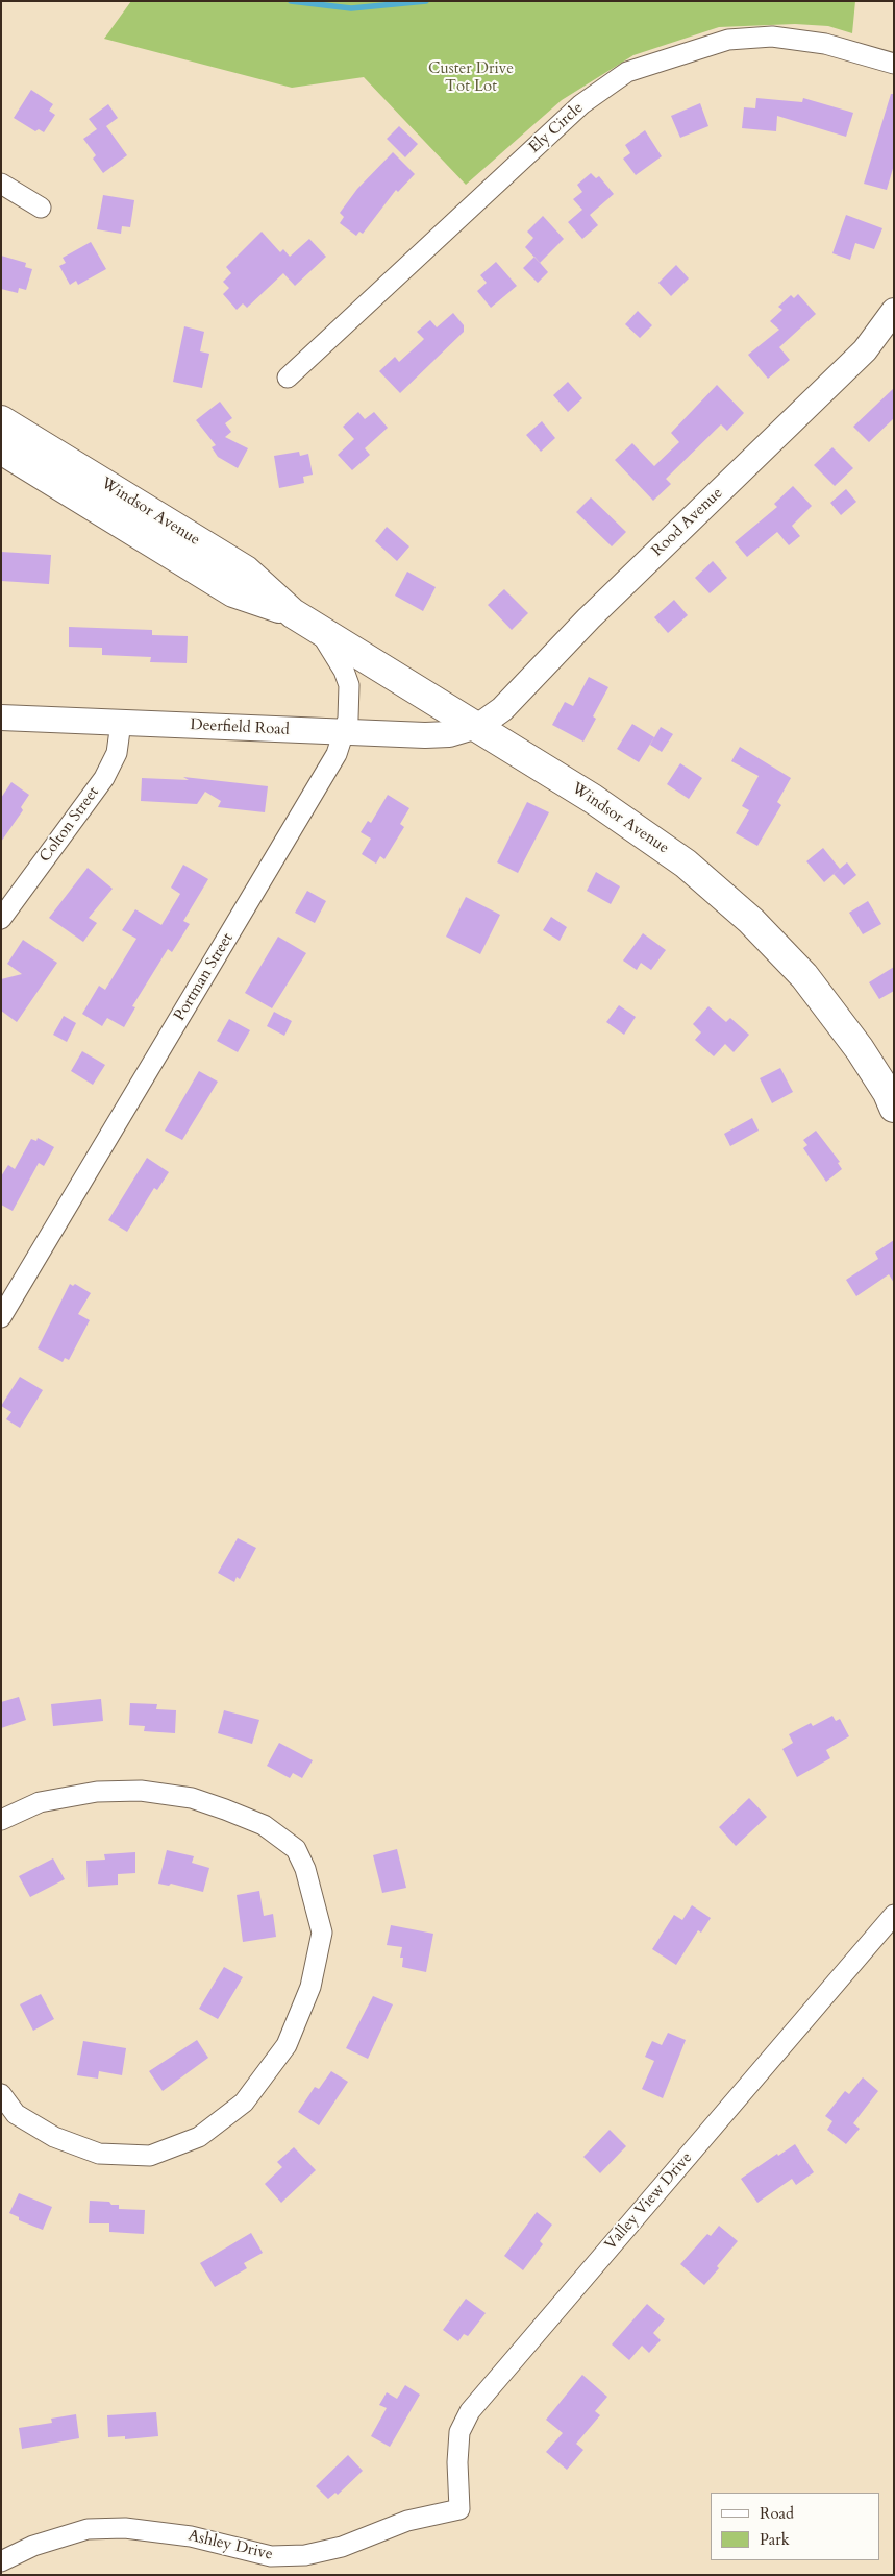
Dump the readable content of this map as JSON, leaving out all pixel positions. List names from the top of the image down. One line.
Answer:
{"streets":{"main road":["Windsor Avenue"],"street":["Ely Circle","Rood Avenue","Deerfield Road","Colton Street","Portman Street","Valley View Drive","Ashley Drive"]},"crossings":[["Windsor Avenue","Rood Avenue"],["Windsor Avenue","Deerfield Road"],["Windsor Avenue","Portman Street"],["Rood Avenue","Deerfield Road"],["Deerfield Road","Colton Street"],["Deerfield Road","Portman Street"],["Valley View Drive","Ashley Drive"]],"parks":["Custer Drive Tot Lot"],"legend":["Road","Park"]}
